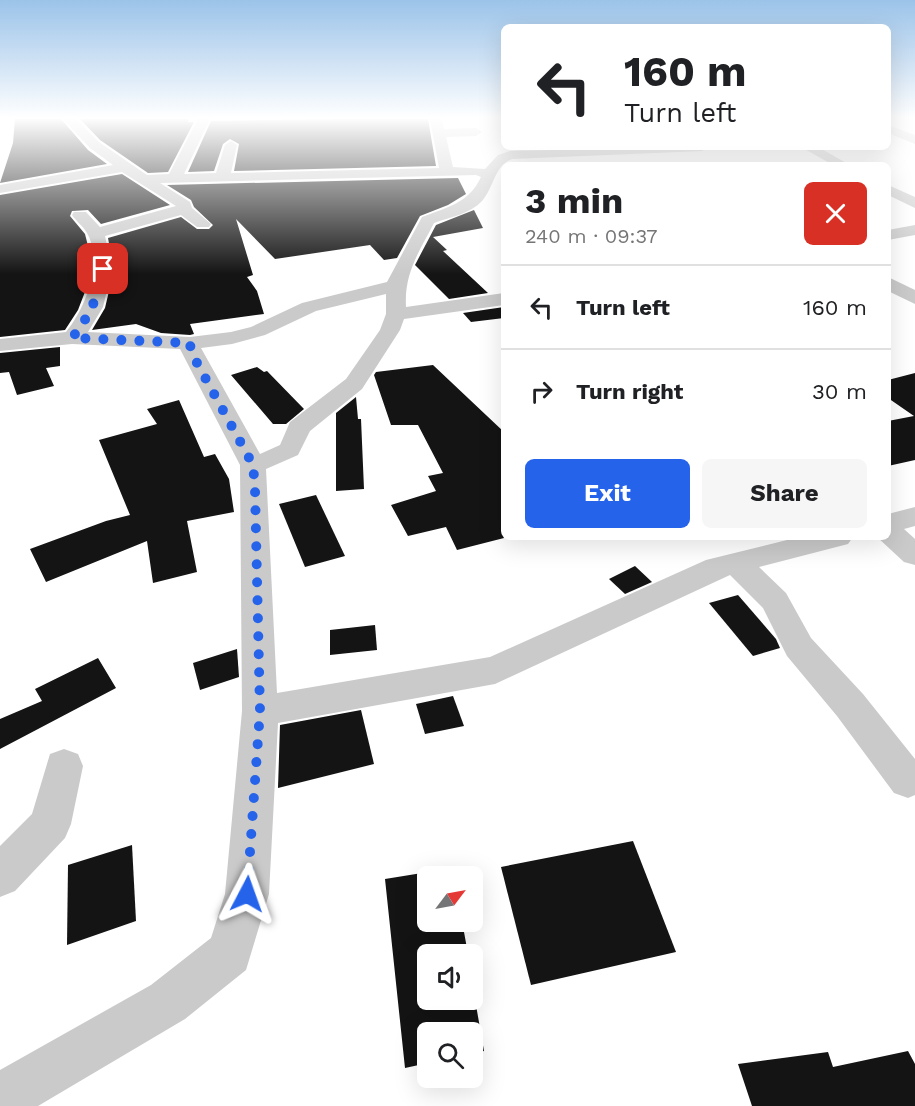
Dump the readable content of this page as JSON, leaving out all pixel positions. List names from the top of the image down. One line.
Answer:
{"north":"top right","page":{"turn":["160 m","Turn left"],"heading":["3 min","240 m · 09:37"],"list":[{"name":"Turn left","value":"160 m"},{"name":"Turn right","value":"30 m"}],"buttons":["Exit","Share"]}}
